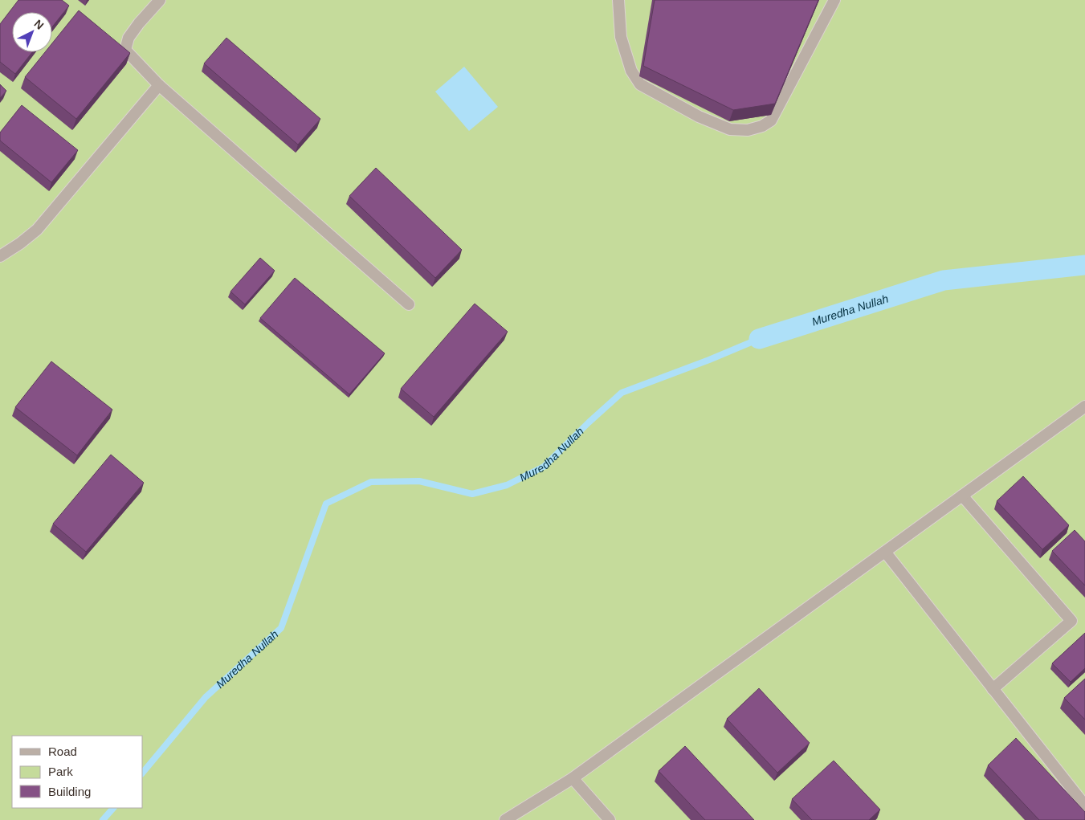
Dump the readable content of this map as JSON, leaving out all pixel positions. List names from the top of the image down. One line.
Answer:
{"water":["Muredha Nullah"],"legend":["Road","Park","Building"],"north":"top right"}
